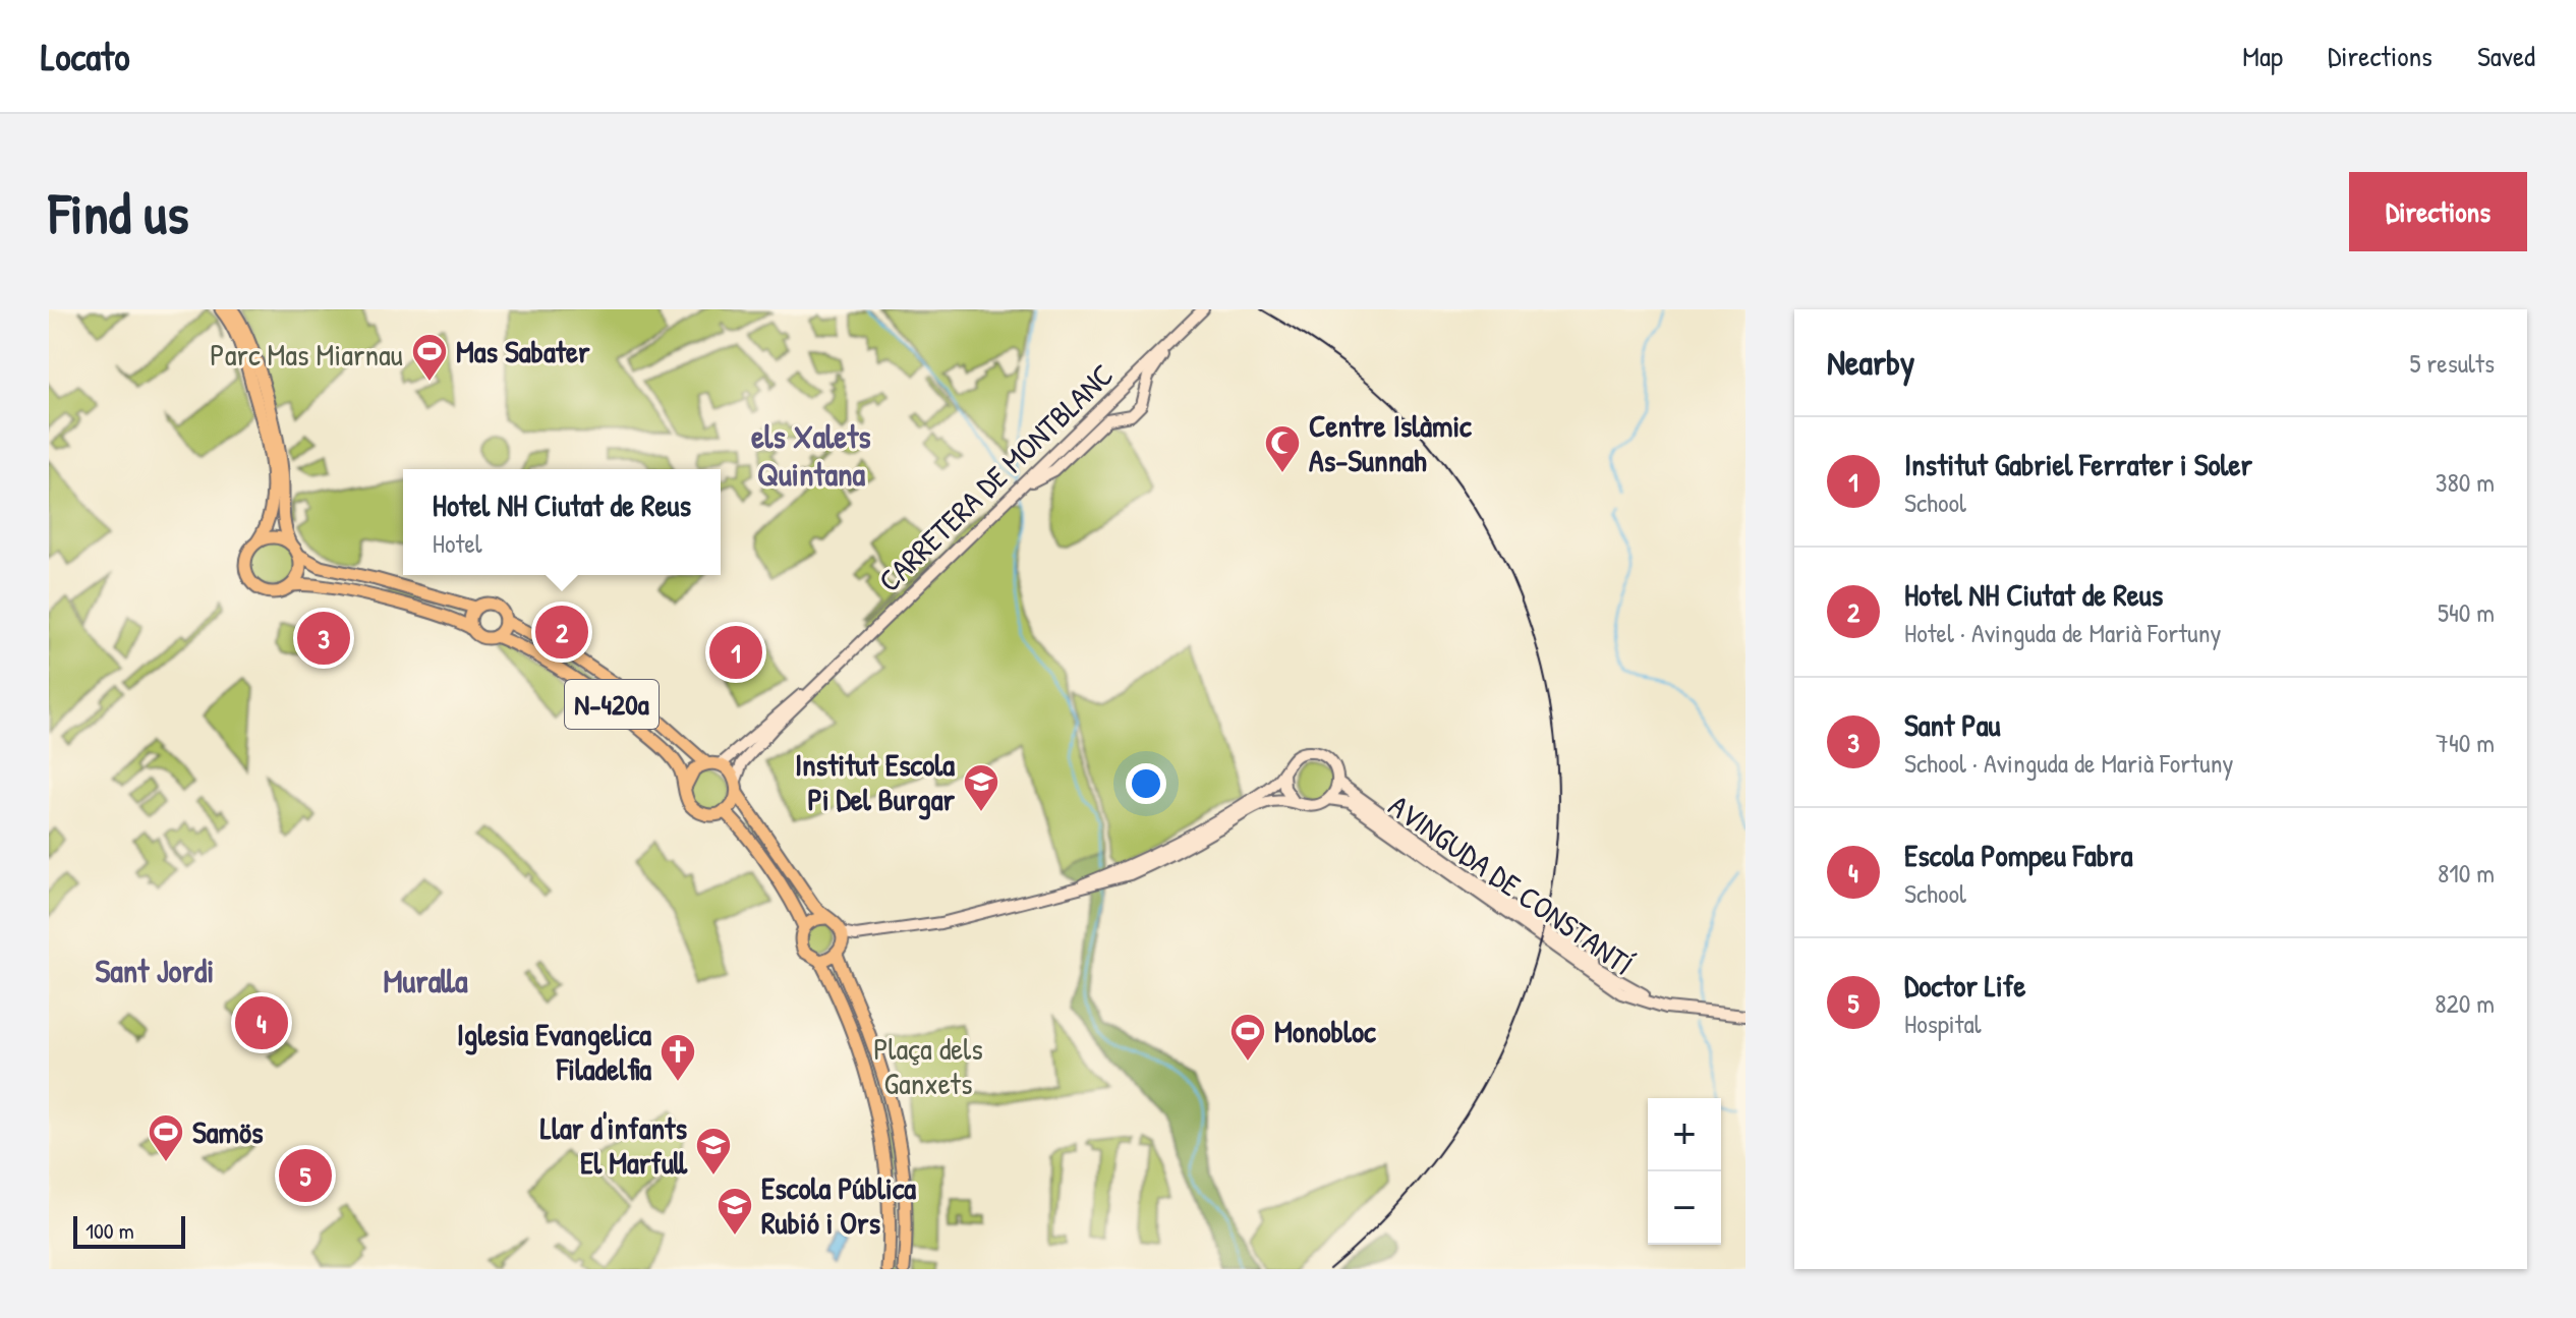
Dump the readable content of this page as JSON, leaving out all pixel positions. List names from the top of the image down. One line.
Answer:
{"streets":{"main road":["CARRETERA DE MONTBLANC","N-420a","AVINGUDA DE CONSTANTÍ"]},"districts":["els Xalets Quintana","Sant Jordi","Muralla"],"parks":["Parc Mas Miarnau","Plaça dels Ganxets"],"places":{"sports":["Mas Sabater","Monobloc","Samös"],"mosque":["Centre Islàmic As-Sunnah"],"school or university":["Institut Escola Pi Del Burgar","Llar d'infants El Marfull","Escola Pública Rubió i Ors"],"church":["Iglesia Evangelica Filadelfia"]},"scale_bar":"100 m","page":{"header":"Locato","nav":["Map","Directions","Saved"],"buttons":"Directions","title":"Find us","heading":["Nearby","5 results"],"list":[{"mark":"1","name":"Institut Gabriel Ferrater i Soler","note":"School","value":"380 m"},{"mark":"2","name":"Hotel NH Ciutat de Reus","note":"Hotel · Avinguda de Marià Fortuny","value":"540 m"},{"mark":"3","name":"Sant Pau","note":"School · Avinguda de Marià Fortuny","value":"740 m"},{"mark":"4","name":"Escola Pompeu Fabra","note":"School","value":"810 m"},{"mark":"5","name":"Doctor Life","note":"Hospital","value":"820 m"}],"popup":["Hotel NH Ciutat de Reus","Hotel"],"pins":["2","3","1","4","5"],"map_buttons":["+","−"],"scale":"100 m"}}
